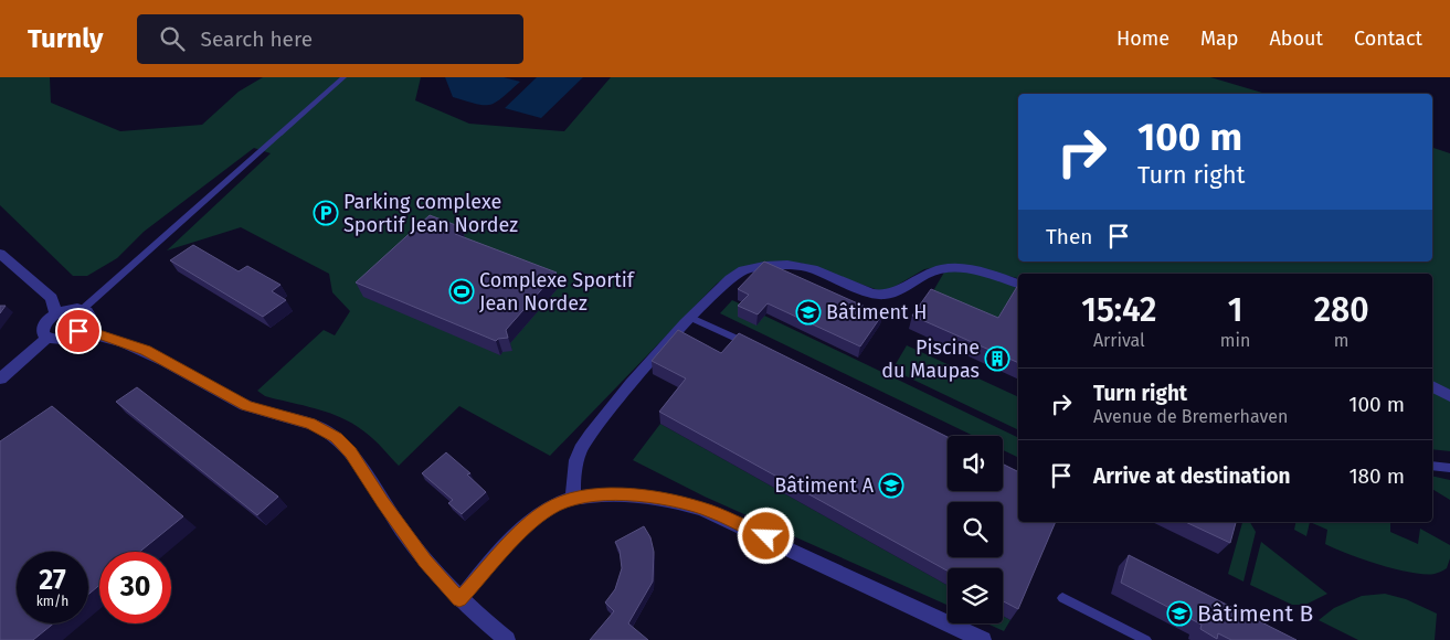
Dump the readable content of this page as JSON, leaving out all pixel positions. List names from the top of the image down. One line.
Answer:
{"places":{"parking":["Parking complexe Sportif Jean Nordez"],"sports":["Complexe Sportif Jean Nordez"],"school or university":["Bâtiment H","Bâtiment A","Bâtiment B"],"building":["Piscine du Maupas"]},"page":{"header":"Turnly","search":"Search here","nav":["Home","Map","About","Contact"],"turn":["100 m","Turn right"],"then":"Then","eta":["15:42","Arrival","1","min","280","m"],"list":[{"name":"Turn right","note":"Avenue de Bremerhaven","value":"100 m"},{"name":"Arrive at destination","value":"180 m"}],"speed":"27 km/h","limit":"30"}}
